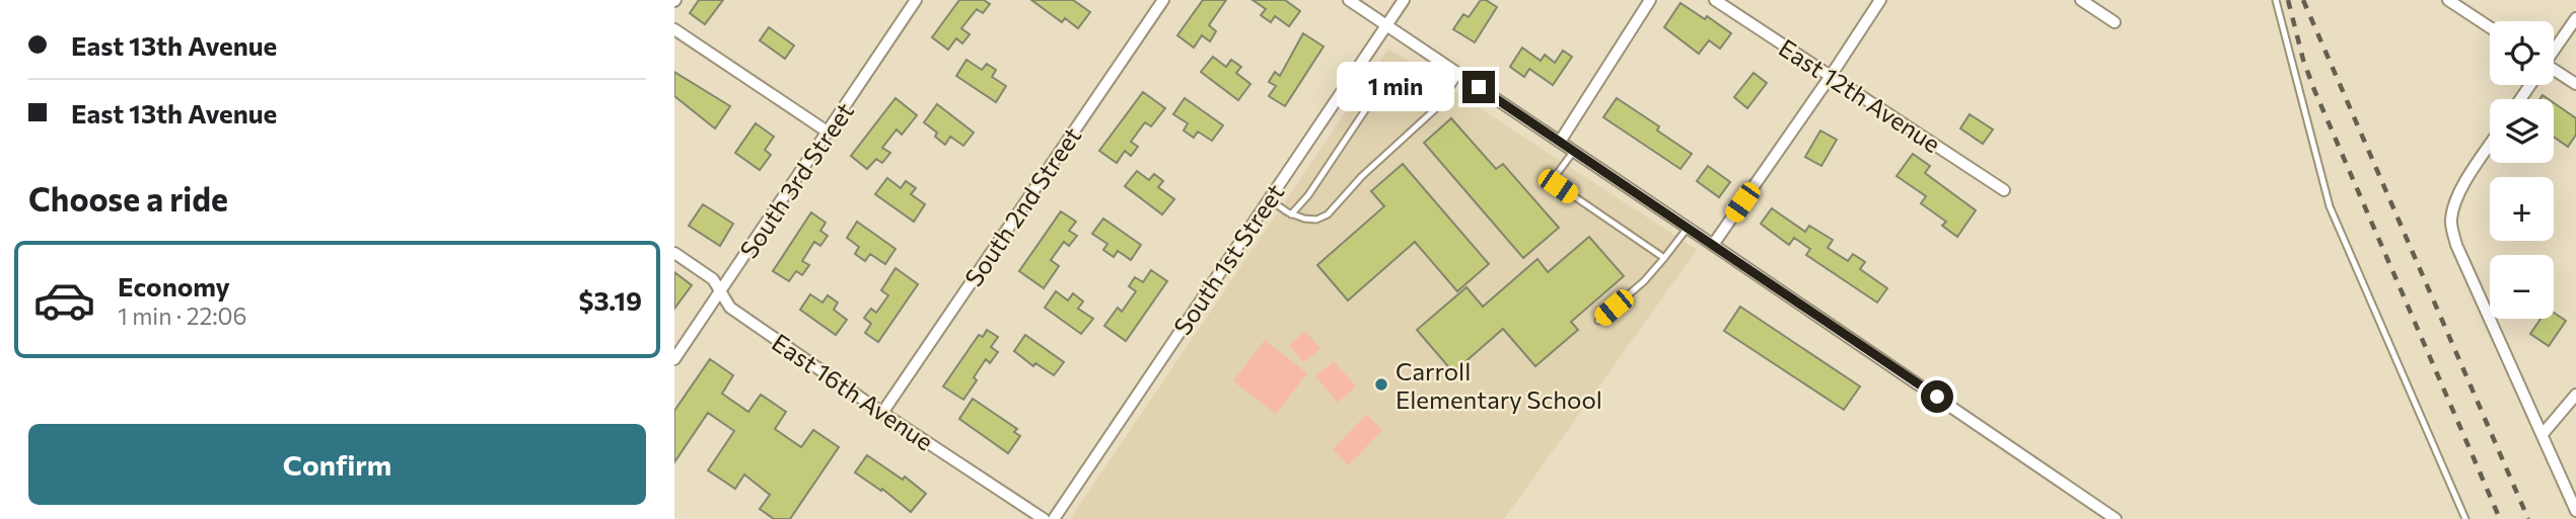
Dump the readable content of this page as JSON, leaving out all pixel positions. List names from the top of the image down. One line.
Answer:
{"streets":{"street":["East 12th Avenue","South 3rd Street","South 2nd Street","South 1st Street","East 16th Avenue"]},"crossings":[["South 3rd Street","East 16th Avenue"],["South 2nd Street","East 16th Avenue"]],"places":["Carroll Elementary School"],"page":{"banner":["East 13th Avenue","East 13th Avenue"],"map_buttons":["+","−"],"bubble":"1 min","heading":"Choose a ride","list":[{"name":"Economy","note":"1 min · 22:06","value":"$3.19"}],"buttons":"Confirm"}}
